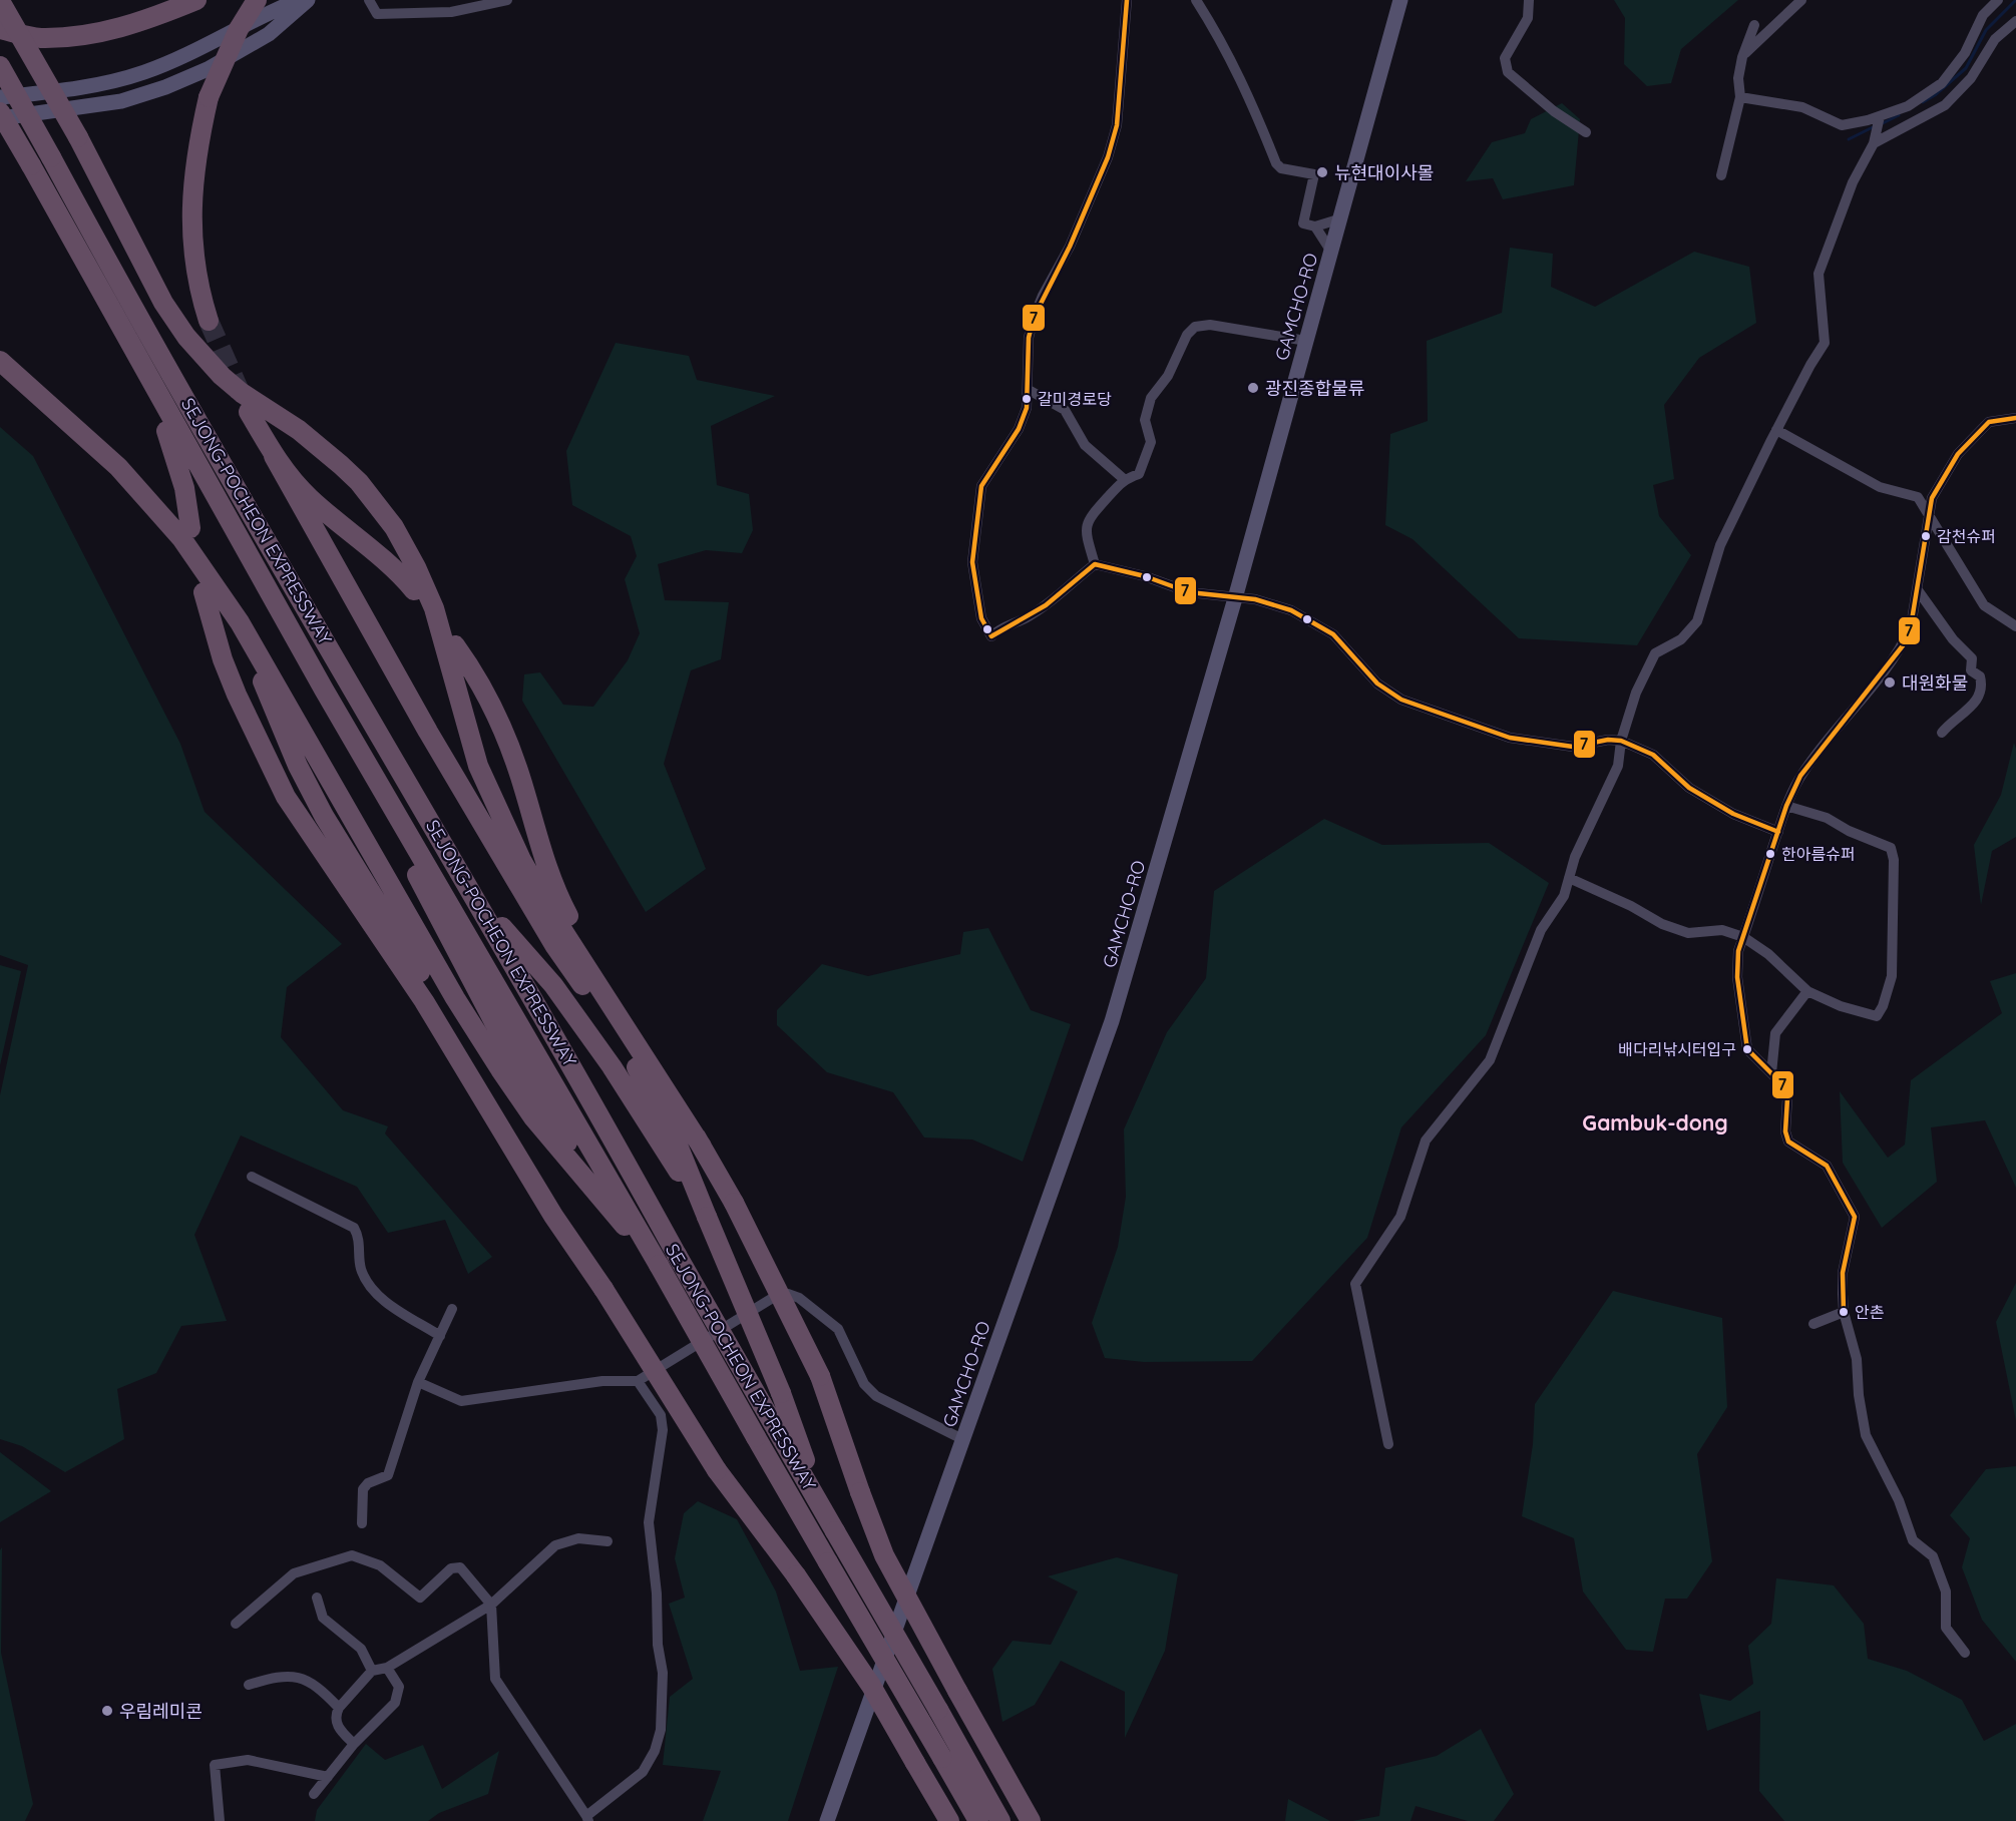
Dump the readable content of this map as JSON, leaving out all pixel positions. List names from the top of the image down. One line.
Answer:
{"streets":{"highway":["SEJONG-POCHEON EXPRESSWAY"],"main road":["GAMCHO-RO"]},"districts":["Gambuk-dong"],"places":["뉴현대이사몰","광진종합물류","갈미경로당","감천슈퍼","대원화물","한아름슈퍼","배다리낚시터입구","안촌","우림레미콘"],"lines":["transit line 7"]}
